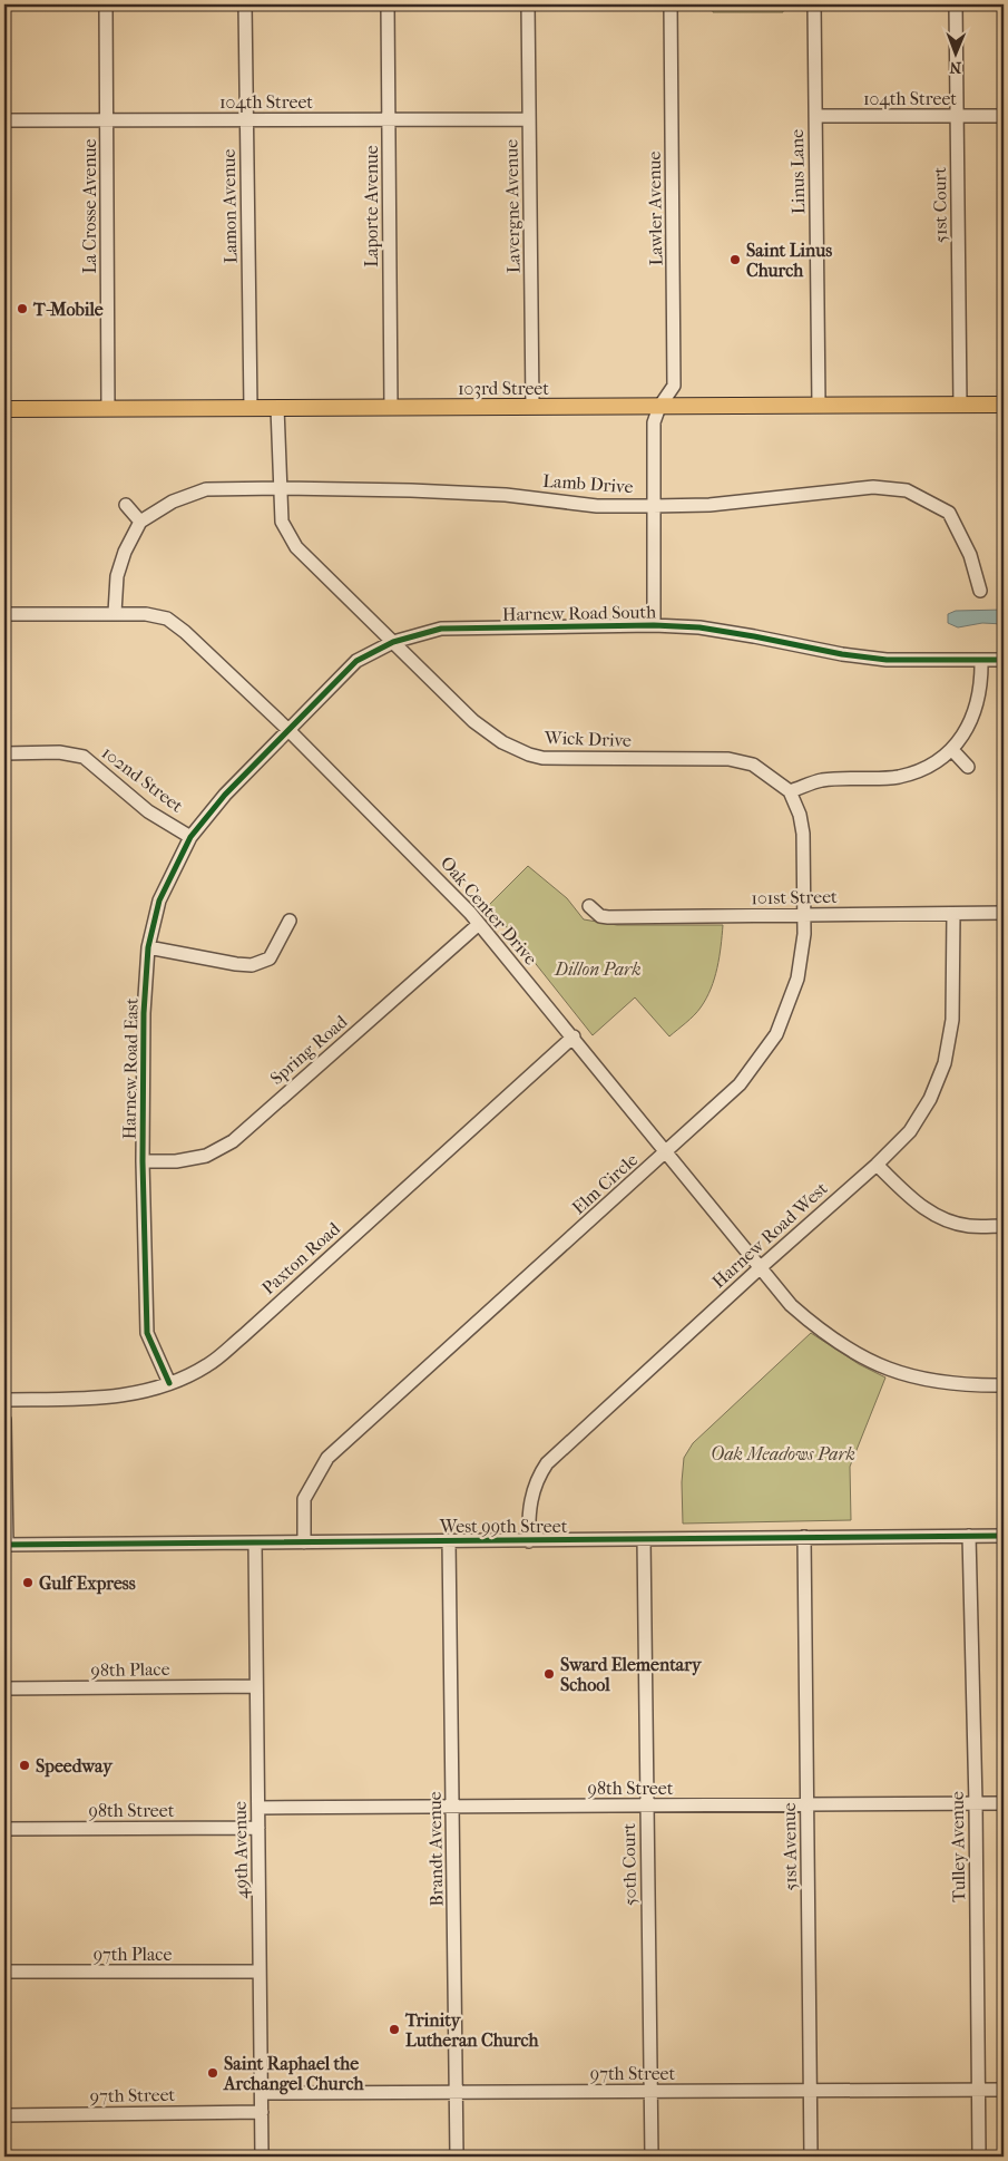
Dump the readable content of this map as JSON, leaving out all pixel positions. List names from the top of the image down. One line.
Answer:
{"streets":{"main road":["103rd Street"],"street":["104th Street","Linus Lane","51st Court","La Crosse Avenue","Lamon Avenue","Laporte Avenue","Lavergne Avenue","Lawler Avenue","Lamb Drive","Harnew Road South","Wick Drive","102nd Street","101st Street","Oak Center Drive","Spring Road","Harnew Road East","Elm Circle","Harnew Road West","Paxton Road","West 99th Street","98th Place","98th Street","51st Avenue","Tulley Avenue","Brandt Avenue","49th Avenue","50th Court","97th Place","97th Street"]},"crossings":[["104th Street","Linus Lane"],["104th Street","51st Court"],["104th Street","La Crosse Avenue"],["104th Street","Lamon Avenue"],["104th Street","Laporte Avenue"],["104th Street","Lavergne Avenue"],["Linus Lane","103rd Street"],["51st Court","103rd Street"],["La Crosse Avenue","103rd Street"],["Lamon Avenue","103rd Street"],["Laporte Avenue","103rd Street"],["Lavergne Avenue","103rd Street"],["Lawler Avenue","103rd Street"],["Lawler Avenue","Lamb Drive"],["Lawler Avenue","Harnew Road South"],["103rd Street","Wick Drive"],["Lamb Drive","Wick Drive"],["Harnew Road South","Wick Drive"],["Harnew Road South","Oak Center Drive"],["Harnew Road South","Harnew Road East"],["Wick Drive","Elm Circle"],["102nd Street","Harnew Road East"],["101st Street","Elm Circle"],["101st Street","Harnew Road West"],["Oak Center Drive","Spring Road"],["Oak Center Drive","Harnew Road East"],["Oak Center Drive","Elm Circle"],["Oak Center Drive","Harnew Road West"],["Oak Center Drive","Paxton Road"],["Spring Road","Harnew Road East"],["Harnew Road East","Paxton Road"],["Elm Circle","West 99th Street"],["Harnew Road West","West 99th Street"],["West 99th Street","51st Avenue"],["West 99th Street","Tulley Avenue"],["West 99th Street","Brandt Avenue"],["West 99th Street","49th Avenue"],["West 99th Street","50th Court"],["98th Place","49th Avenue"],["98th Street","51st Avenue"],["98th Street","Tulley Avenue"],["98th Street","Brandt Avenue"],["98th Street","49th Avenue"],["98th Street","50th Court"],["51st Avenue","97th Street"],["Tulley Avenue","97th Street"],["Brandt Avenue","97th Street"],["49th Avenue","97th Place"],["49th Avenue","97th Street"],["50th Court","97th Street"]],"parks":["Dillon Park","Oak Meadows Park"],"places":["Saint Linus Church","T-Mobile","Gulf Express","Sward Elementary School","Speedway","Trinity Lutheran Church","Saint Raphael the Archangel Church"],"north":"bottom"}
